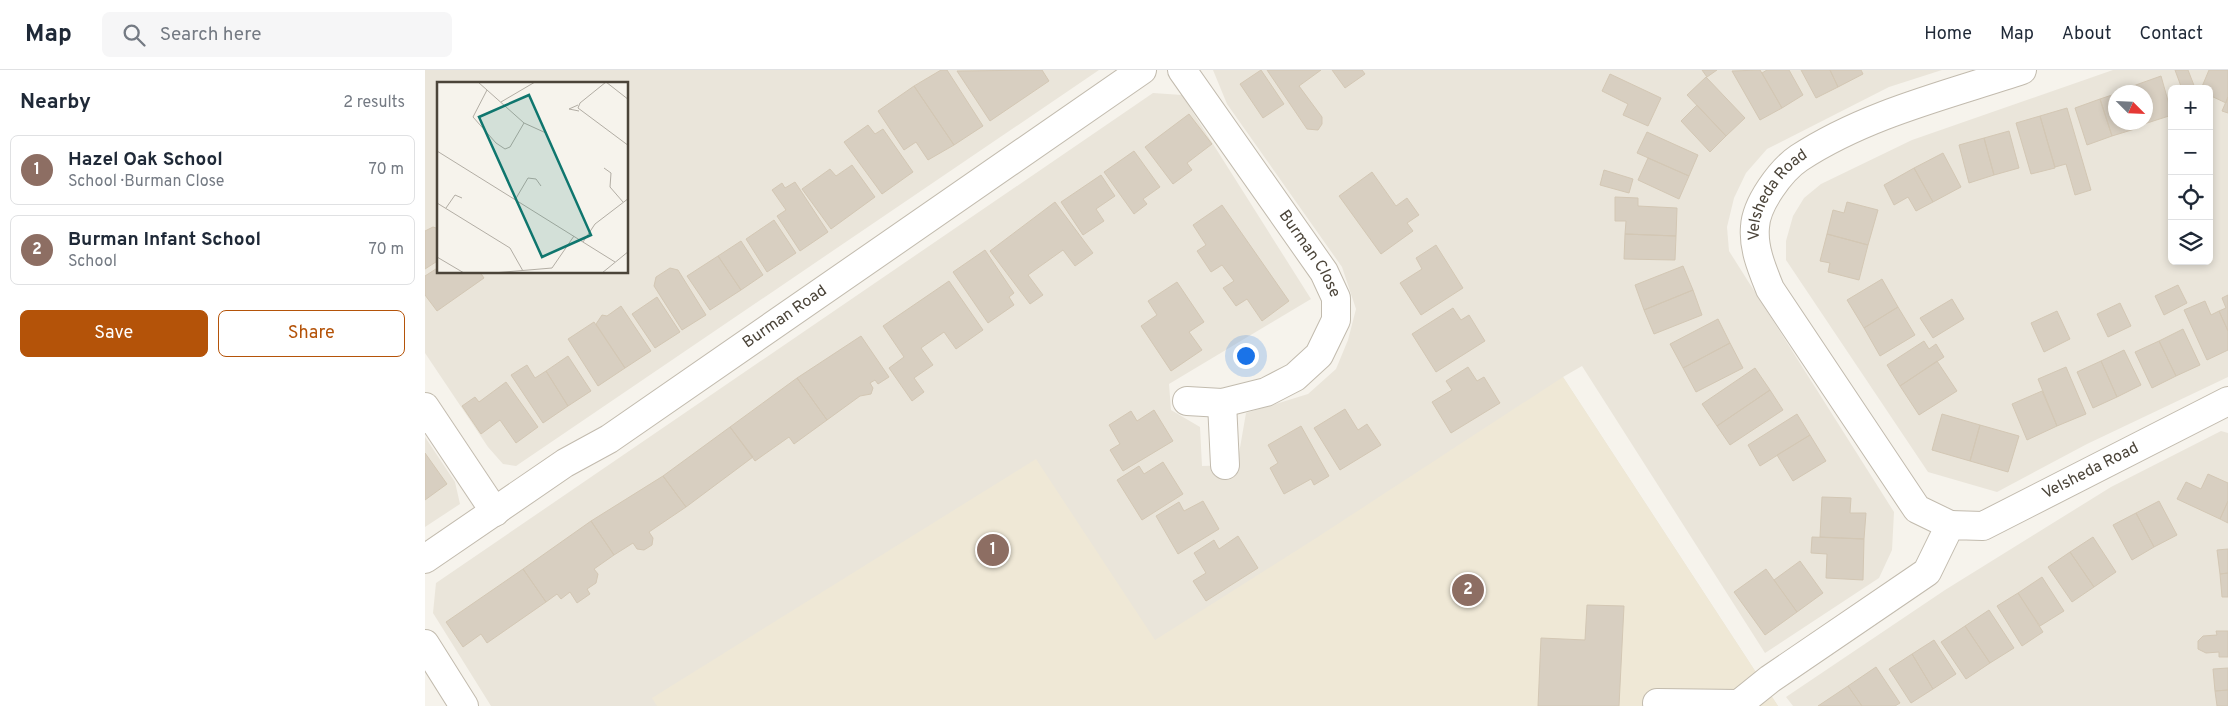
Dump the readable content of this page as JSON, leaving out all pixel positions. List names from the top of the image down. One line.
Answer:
{"streets":{"street":["Velsheda Road","Burman Close","Burman Road"]},"north":"bottom right","page":{"header":"Map","search":"Search here","nav":["Home","Map","About","Contact"],"heading":["Nearby","2 results"],"map_buttons":["+","−"],"list":[{"mark":"1","name":"Hazel Oak School","note":"School · Burman Close","value":"70 m"},{"mark":"2","name":"Burman Infant School","note":"School","value":"70 m"}],"buttons":["Save","Share"],"pins":["1","2"]}}
